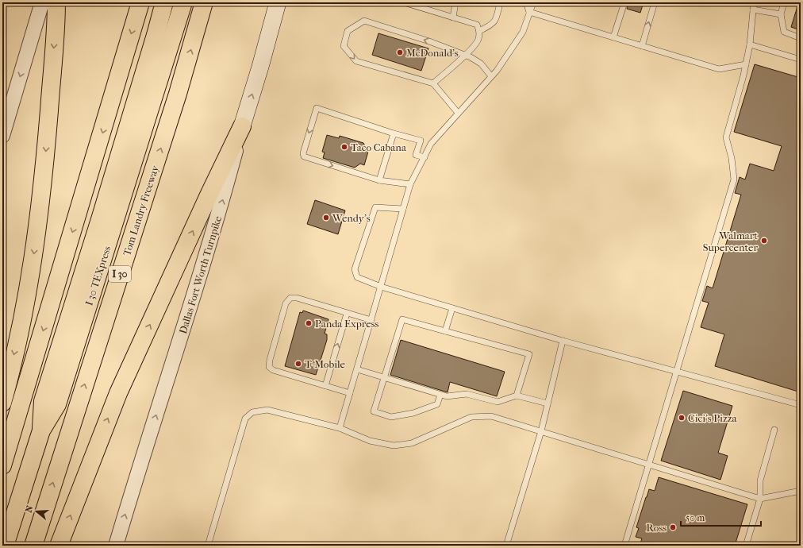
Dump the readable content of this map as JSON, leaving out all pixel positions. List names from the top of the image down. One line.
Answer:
{"streets":{"highway":["Tom Landry Freeway","I 30","I 30 TEXpress"],"main road":["Dallas Fort Worth Turnpike"]},"one_way":["Dallas Fort Worth Turnpike"],"places":["McDonald's","Taco Cabana","Wendy's","Walmart Supercenter","Panda Express","T-Mobile","Cici’s Pizza","Ross"],"scale_bar":"50 m","north":"left"}
